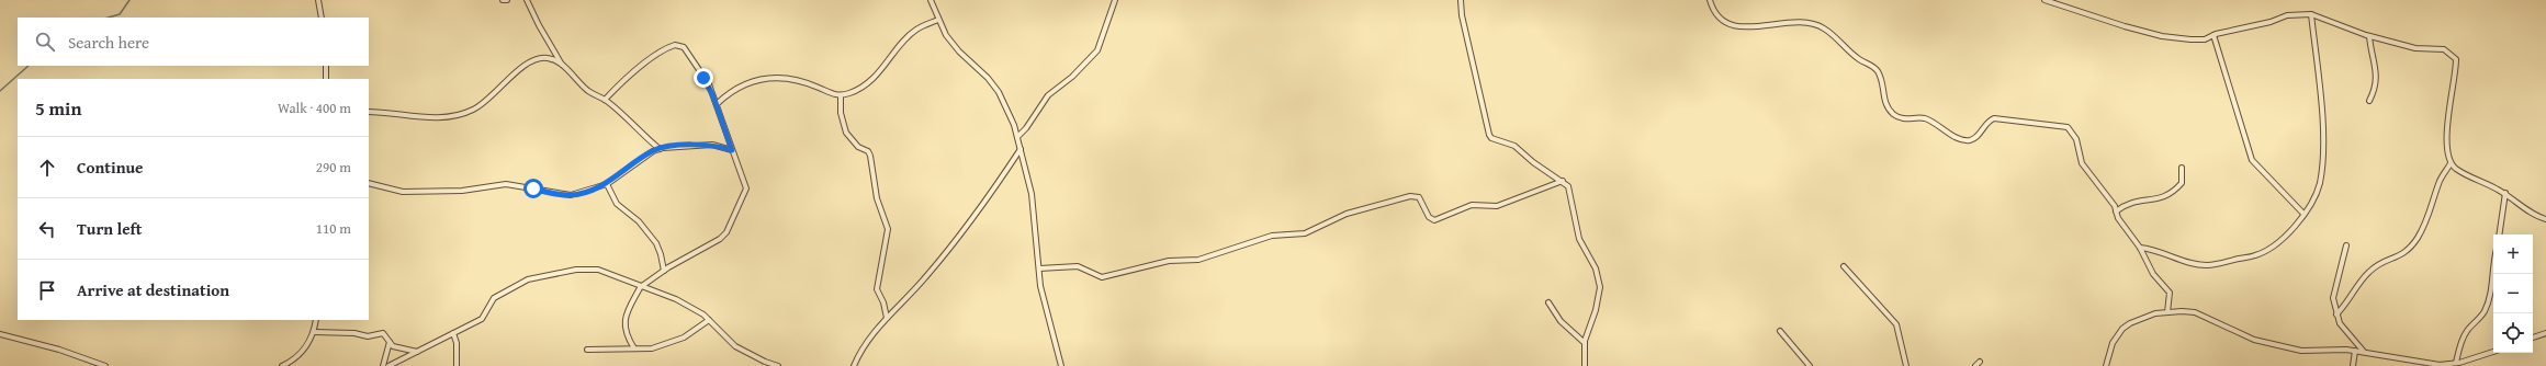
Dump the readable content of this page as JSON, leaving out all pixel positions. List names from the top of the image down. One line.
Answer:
{"page":{"search":"Search here","heading":["5 min","Walk · 400 m"],"list":[["Continue","290 m"],["Turn left","110 m"],"Arrive at destination"],"map_buttons":["+","−"]}}
